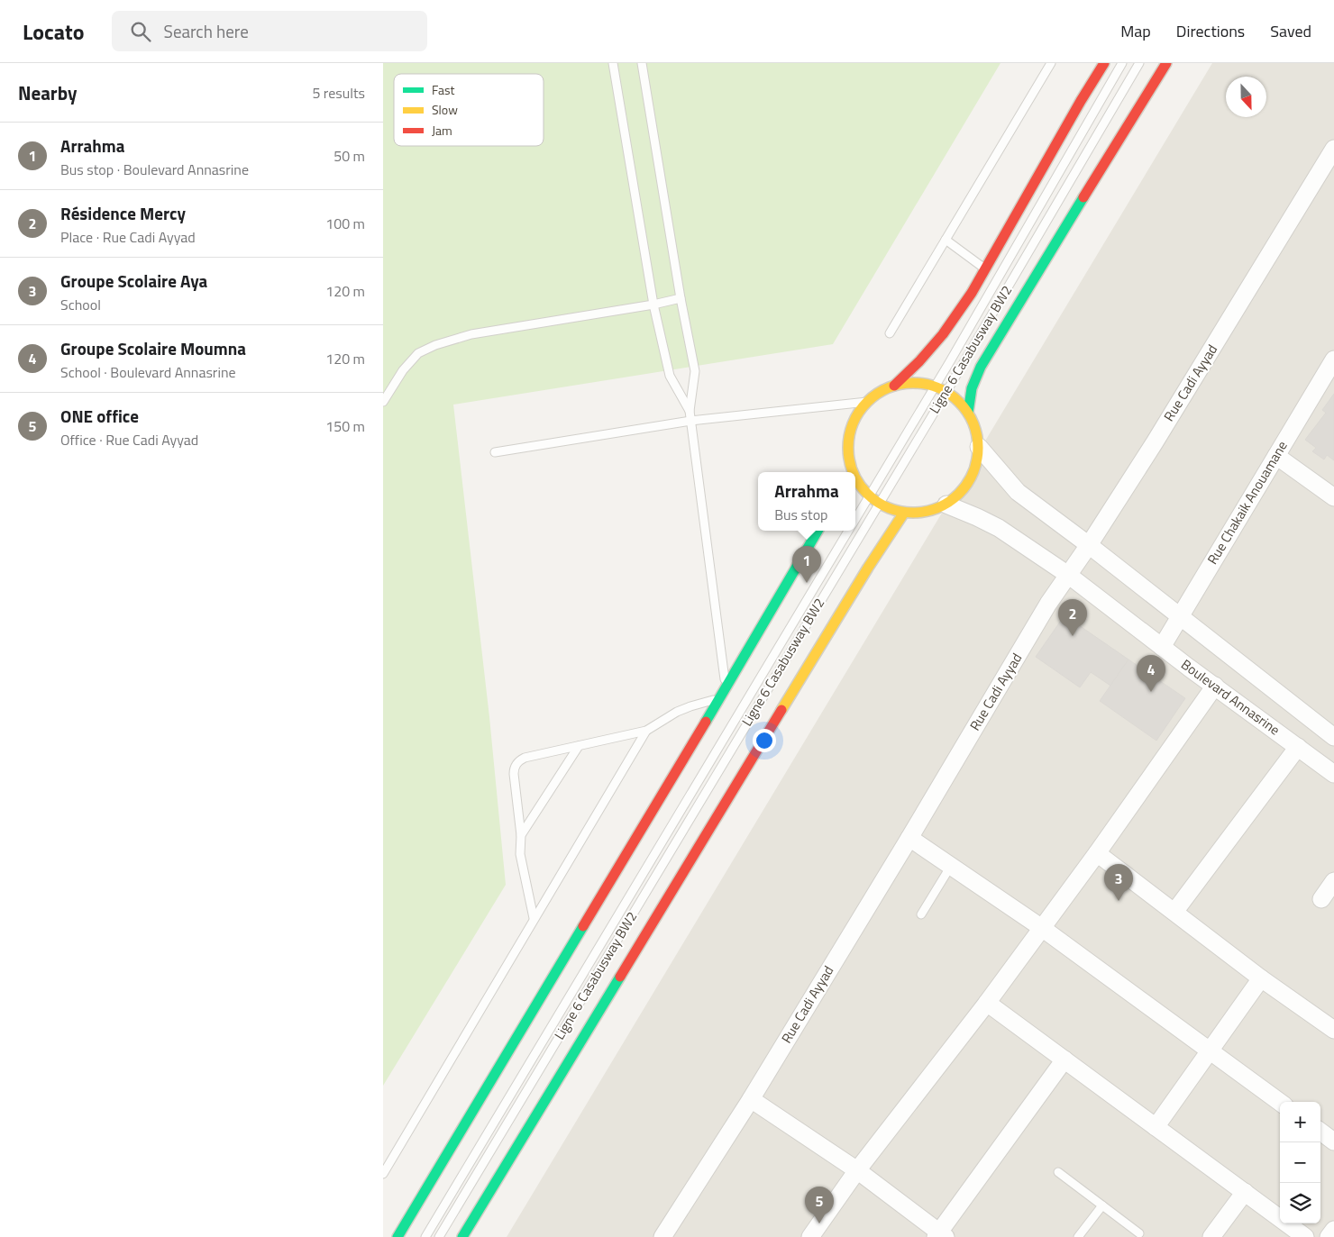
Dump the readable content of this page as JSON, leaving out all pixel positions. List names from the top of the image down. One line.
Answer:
{"streets":{"street":["Rue Cadi Ayyad","Rue Chakaik Anouamane","Boulevard Annasrine"],"lane":["Ligne 6 Casabusway BW2"]},"crossings":[["Rue Cadi Ayyad","Boulevard Annasrine"],["Rue Chakaik Anouamane","Boulevard Annasrine"]],"legend":["Fast","Slow","Jam"],"north":"bottom","page":{"header":"Locato","search":"Search here","nav":["Map","Directions","Saved"],"heading":["Nearby","5 results"],"list":[{"mark":"1","name":"Arrahma","note":"Bus stop · Boulevard Annasrine","value":"50 m"},{"mark":"2","name":"Résidence Mercy","note":"Place · Rue Cadi Ayyad","value":"100 m"},{"mark":"3","name":"Groupe Scolaire Aya","note":"School","value":"120 m"},{"mark":"4","name":"Groupe Scolaire Moumna","note":"School · Boulevard Annasrine","value":"120 m"},{"mark":"5","name":"ONE office","note":"Office · Rue Cadi Ayyad","value":"150 m"}],"popup":["Arrahma","Bus stop"],"pins":["1","2","4","3","5"],"map_buttons":["+","−"]}}
